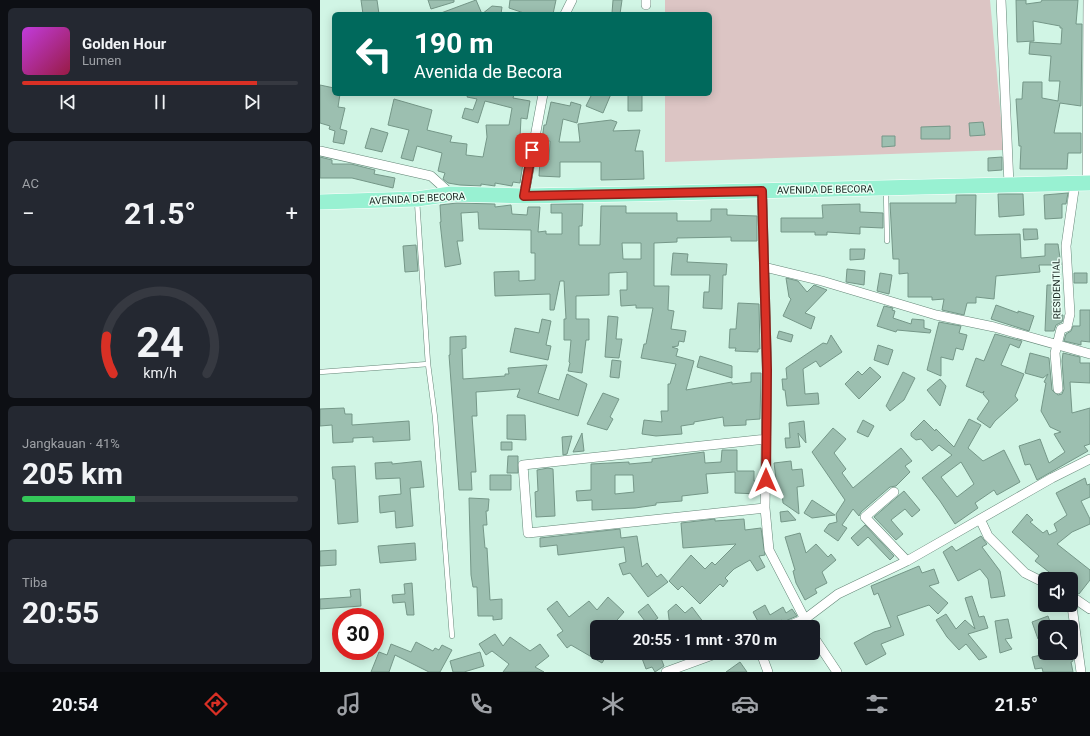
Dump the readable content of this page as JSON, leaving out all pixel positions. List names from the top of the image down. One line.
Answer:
{"streets":{"main road":["AVENIDA DE BECORA"],"street":["RESIDENTIAL"]},"crossings":[["AVENIDA DE BECORA","RESIDENTIAL"]],"page":{"turn":["190 m","Avenida de Becora"],"song":["Golden Hour","Lumen"],"tile":["AC",["Jangkauan · 41%","205 km"],["Tiba","20:55"]],"heat":["−","21.5°","+"],"limit":"30","trip":"20:55 · 1 mnt · 370 m","tabs":["20:54","21.5°"],"gauge":["24","km/h"]}}
